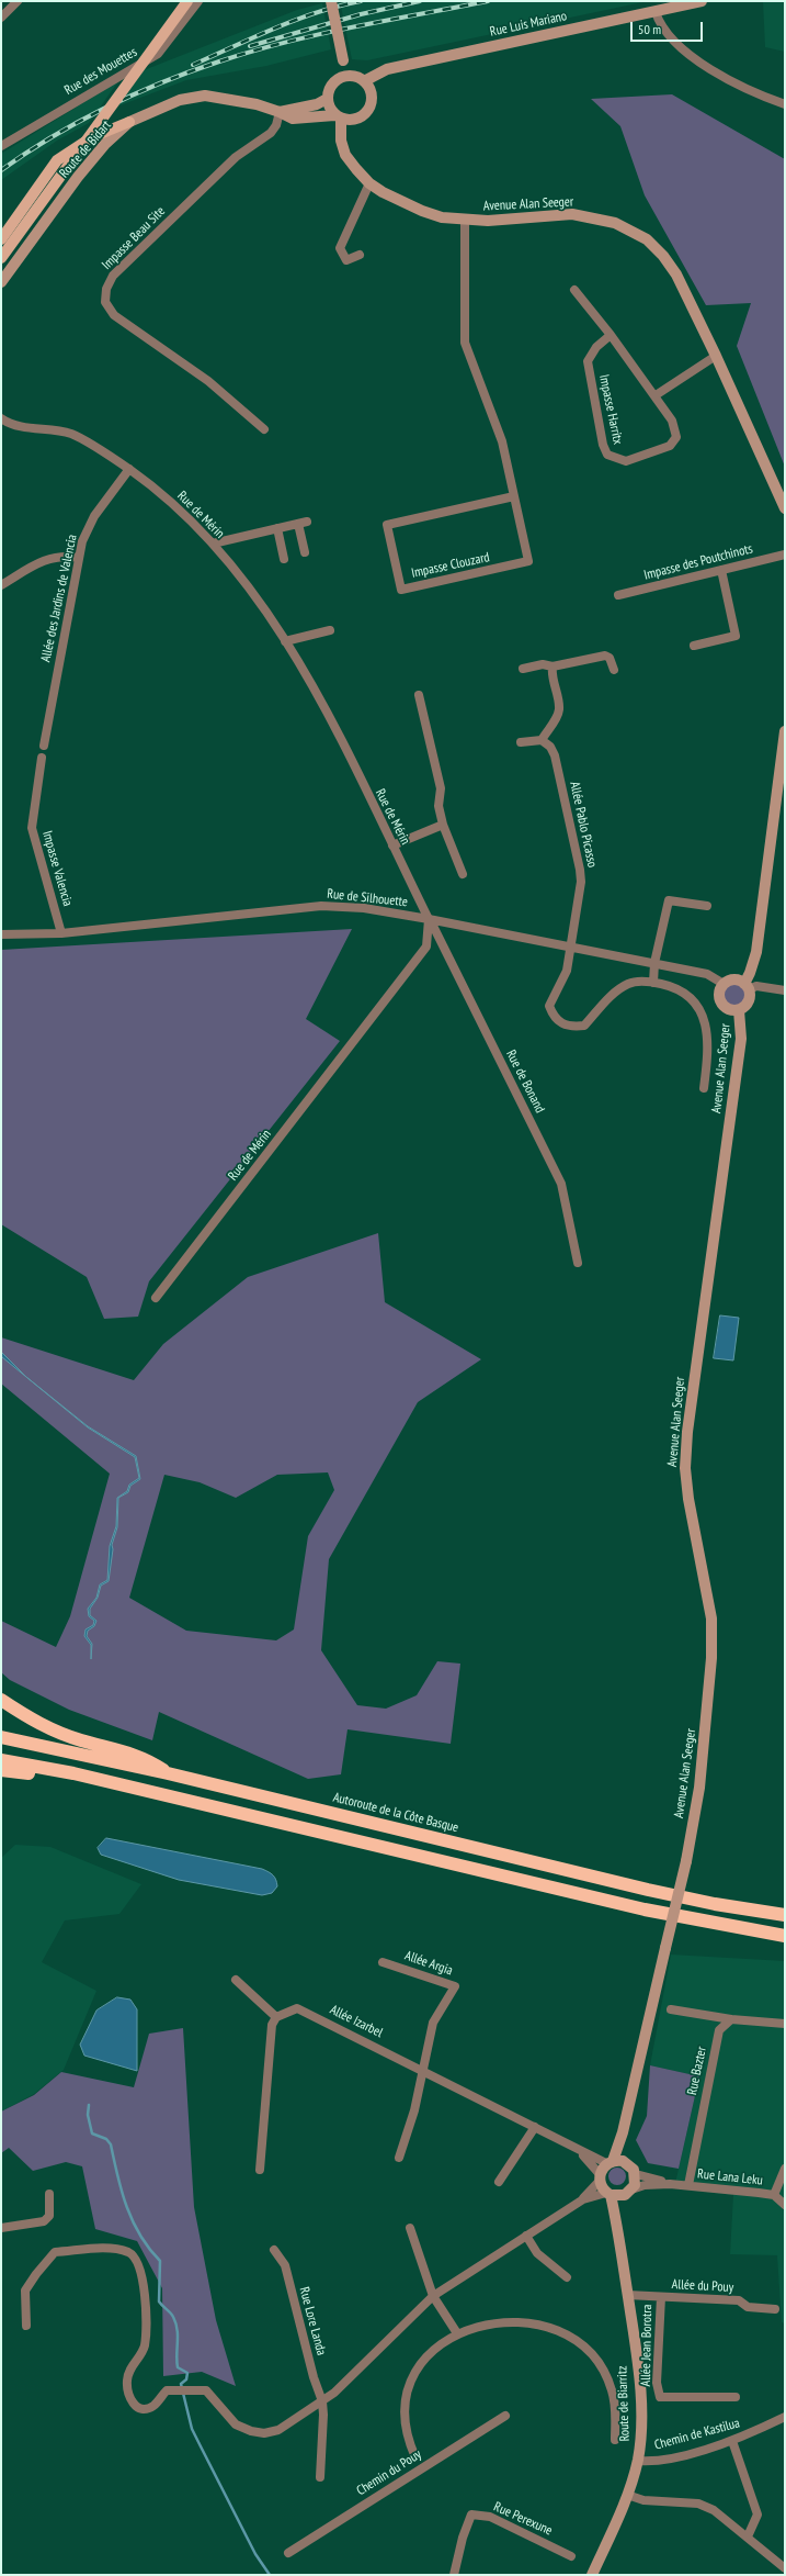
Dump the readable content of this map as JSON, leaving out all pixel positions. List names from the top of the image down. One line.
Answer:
{"streets":{"highway":["Autoroute de la Côte Basque"],"main road":["Rue Luis Mariano","Route de Bidart","Avenue Alan Seeger","Route de Biarritz"],"street":["Rue des Mouettes","Impasse Beau Site","Impasse Harritx","Rue de Mérin","Impasse des Poutchinots","Impasse Clouzard","Allée des Jardins de Valencia","Allée Pablo Picasso","Impasse Valencia","Rue de Silhouette","Rue de Bonand","Allée Argia","Allée Izarbel","Rue Bazter","Rue Lana Leku","Allée du Pouy","Rue Lore Landa","Allée Jean Borotra","Chemin de Kastilua","Chemin du Pouy","Rue Perexune"]},"crossings":[["Rue Luis Mariano","Route de Bidart"],["Rue Luis Mariano","Avenue Alan Seeger"],["Route de Bidart","Avenue Alan Seeger"],["Route de Bidart","Impasse Beau Site"],["Avenue Alan Seeger","Impasse Clouzard"],["Avenue Alan Seeger","Rue de Silhouette"],["Avenue Alan Seeger","Allée Izarbel"],["Avenue Alan Seeger","Rue Lana Leku"],["Avenue Alan Seeger","Route de Biarritz"],["Rue de Mérin","Allée des Jardins de Valencia"],["Rue de Mérin","Rue de Silhouette"],["Rue de Mérin","Rue de Bonand"],["Allée Pablo Picasso","Rue de Silhouette"],["Impasse Valencia","Rue de Silhouette"],["Rue de Silhouette","Rue de Bonand"],["Allée Argia","Allée Izarbel"],["Allée Izarbel","Rue Lana Leku"],["Allée Izarbel","Route de Biarritz"],["Rue Bazter","Rue Lana Leku"],["Rue Lana Leku","Route de Biarritz"],["Allée du Pouy","Allée Jean Borotra"],["Allée du Pouy","Route de Biarritz"],["Route de Biarritz","Chemin de Kastilua"]],"scale_bar":"50 m"}
